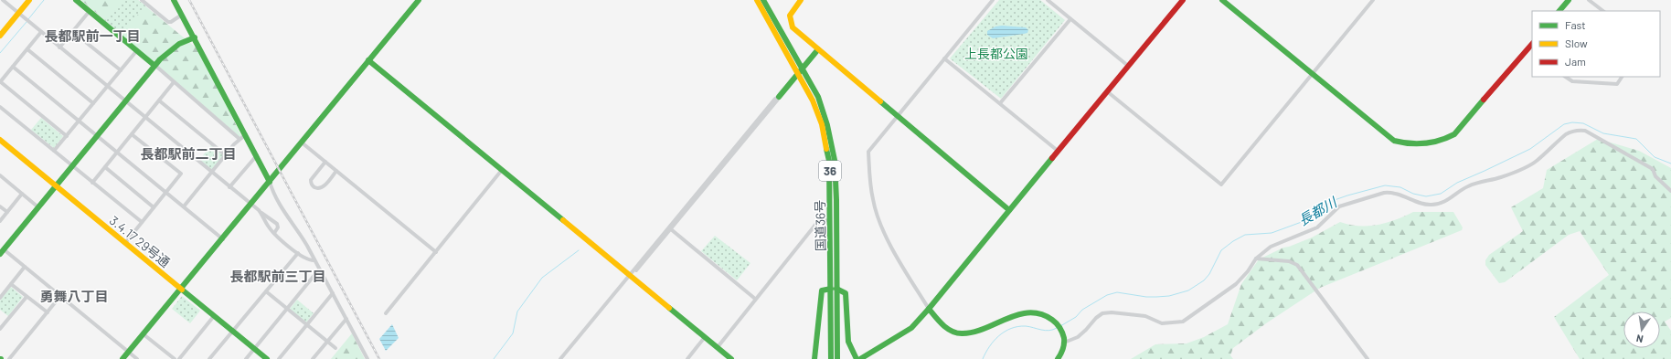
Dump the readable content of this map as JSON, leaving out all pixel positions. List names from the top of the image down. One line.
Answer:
{"streets":{"main road":["36","国道36号","3.4.17 29号通"]},"districts":["長都駅前一丁目","長都駅前二丁目","長都駅前三丁目","勇舞八丁目"],"water":["長都川"],"parks":["上長都公園"],"legend":["Fast","Slow","Jam"],"north":"bottom"}
